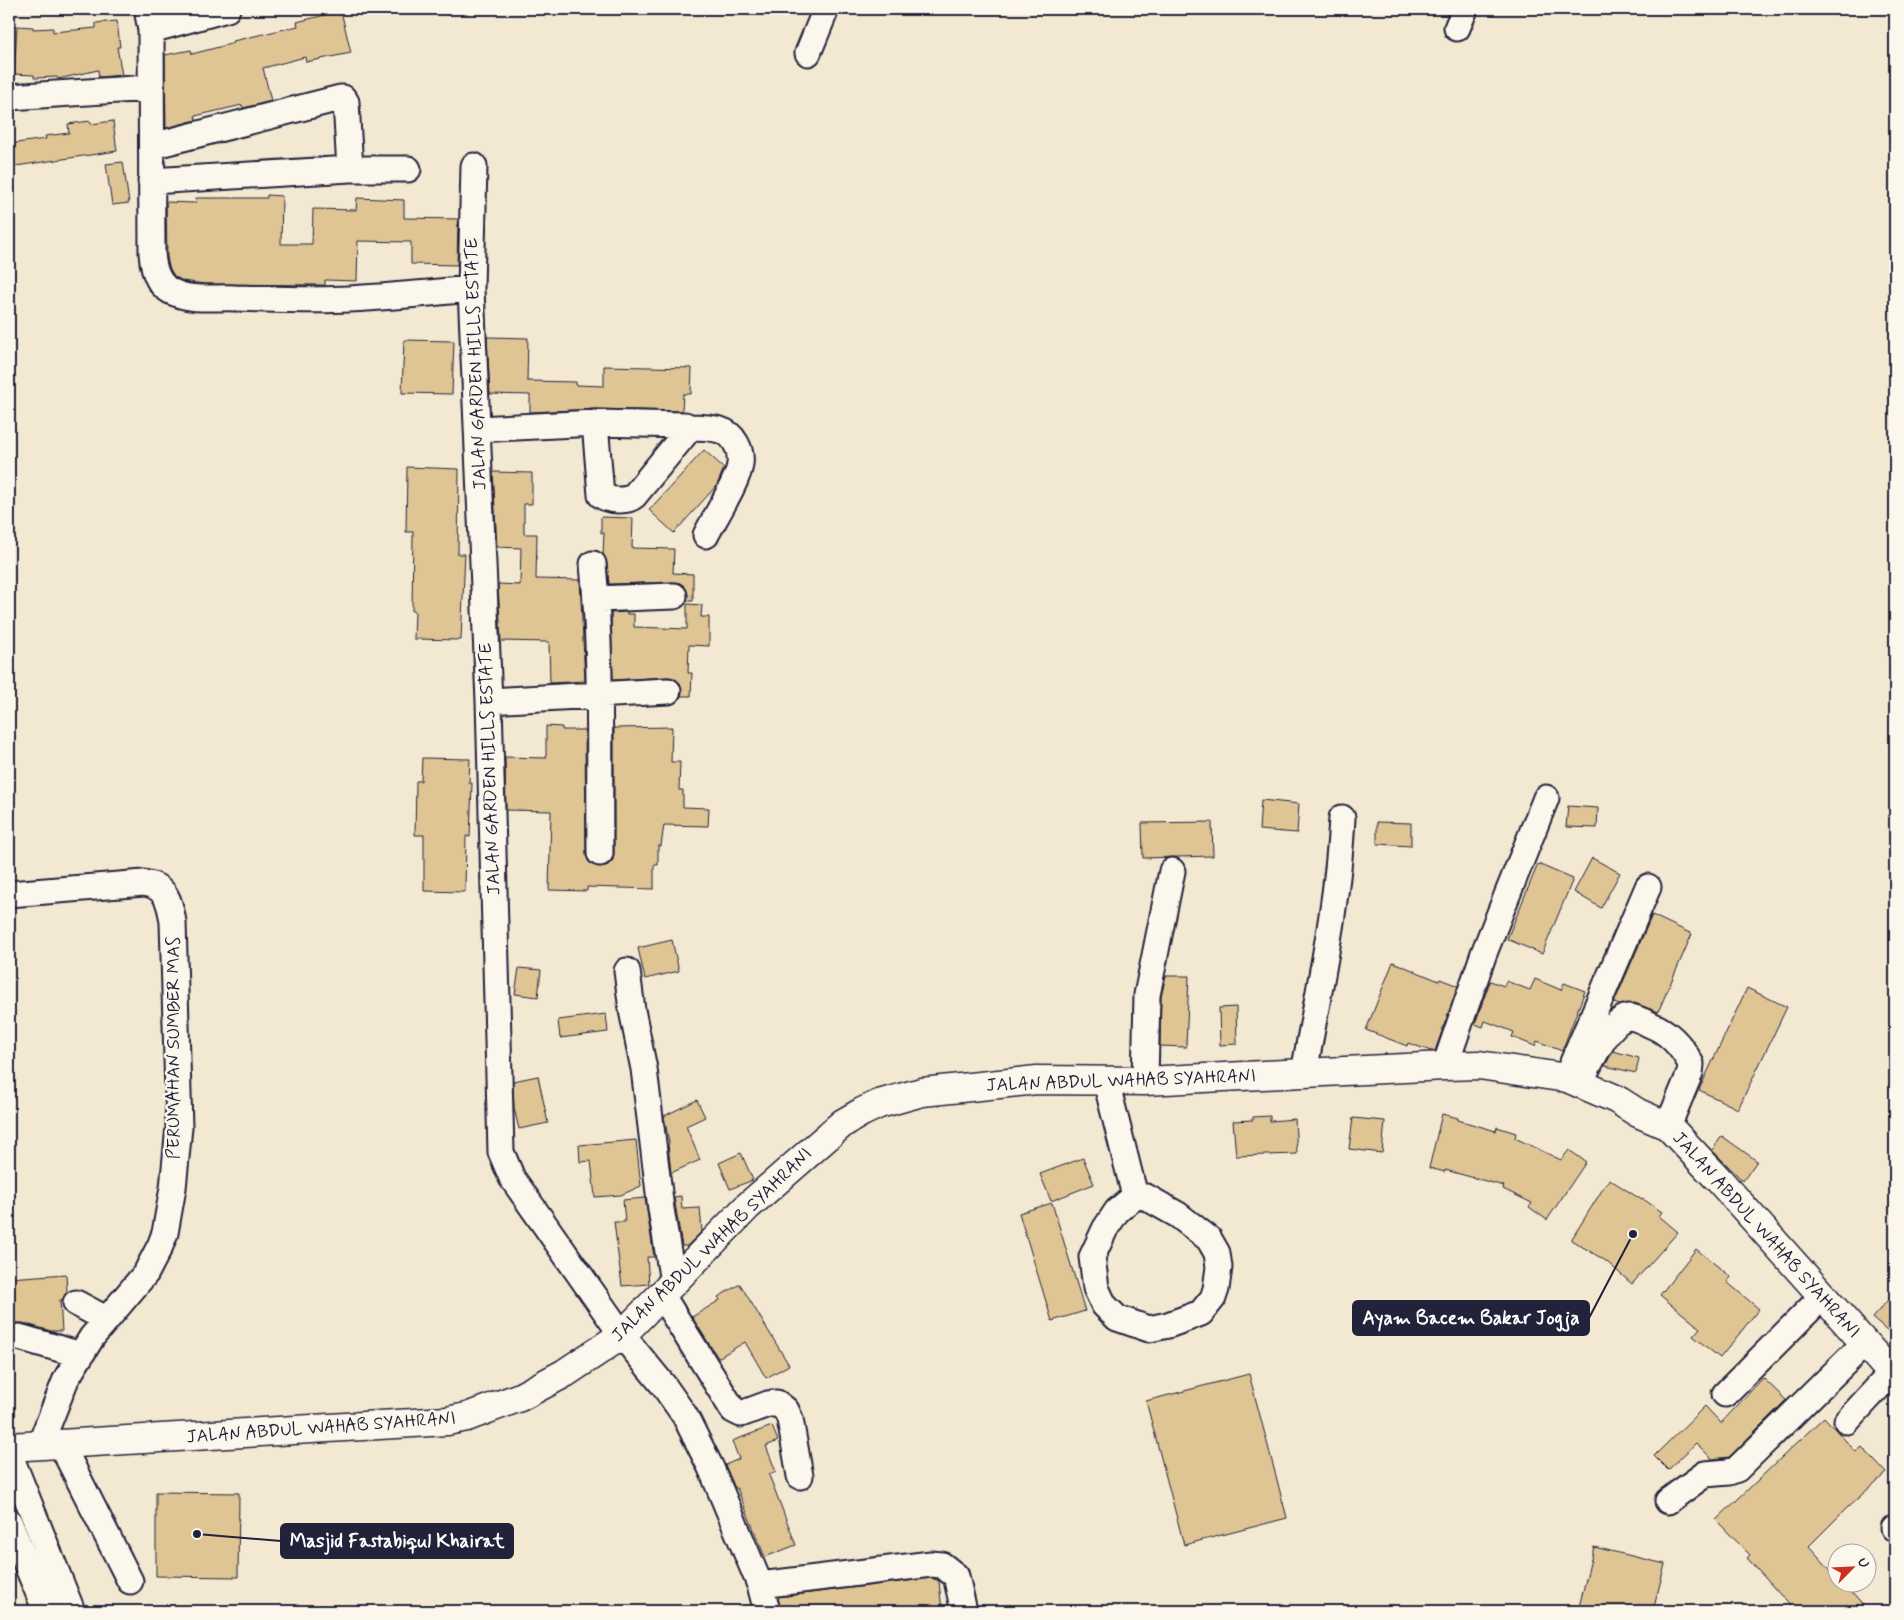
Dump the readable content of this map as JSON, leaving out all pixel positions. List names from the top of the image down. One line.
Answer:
{"streets":{"highway":["JALAN ABDUL WAHAB SYAHRANI"],"street":["JALAN GARDEN HILLS ESTATE","PERUMAHAN SUMBER MAS"]},"crossings":[["JALAN GARDEN HILLS ESTATE","JALAN ABDUL WAHAB SYAHRANI"],["PERUMAHAN SUMBER MAS","JALAN ABDUL WAHAB SYAHRANI"]],"places":["Ayam Bacem Bakar Jogja","Masjid Fastabiqul Khairat"],"north":"top right"}
